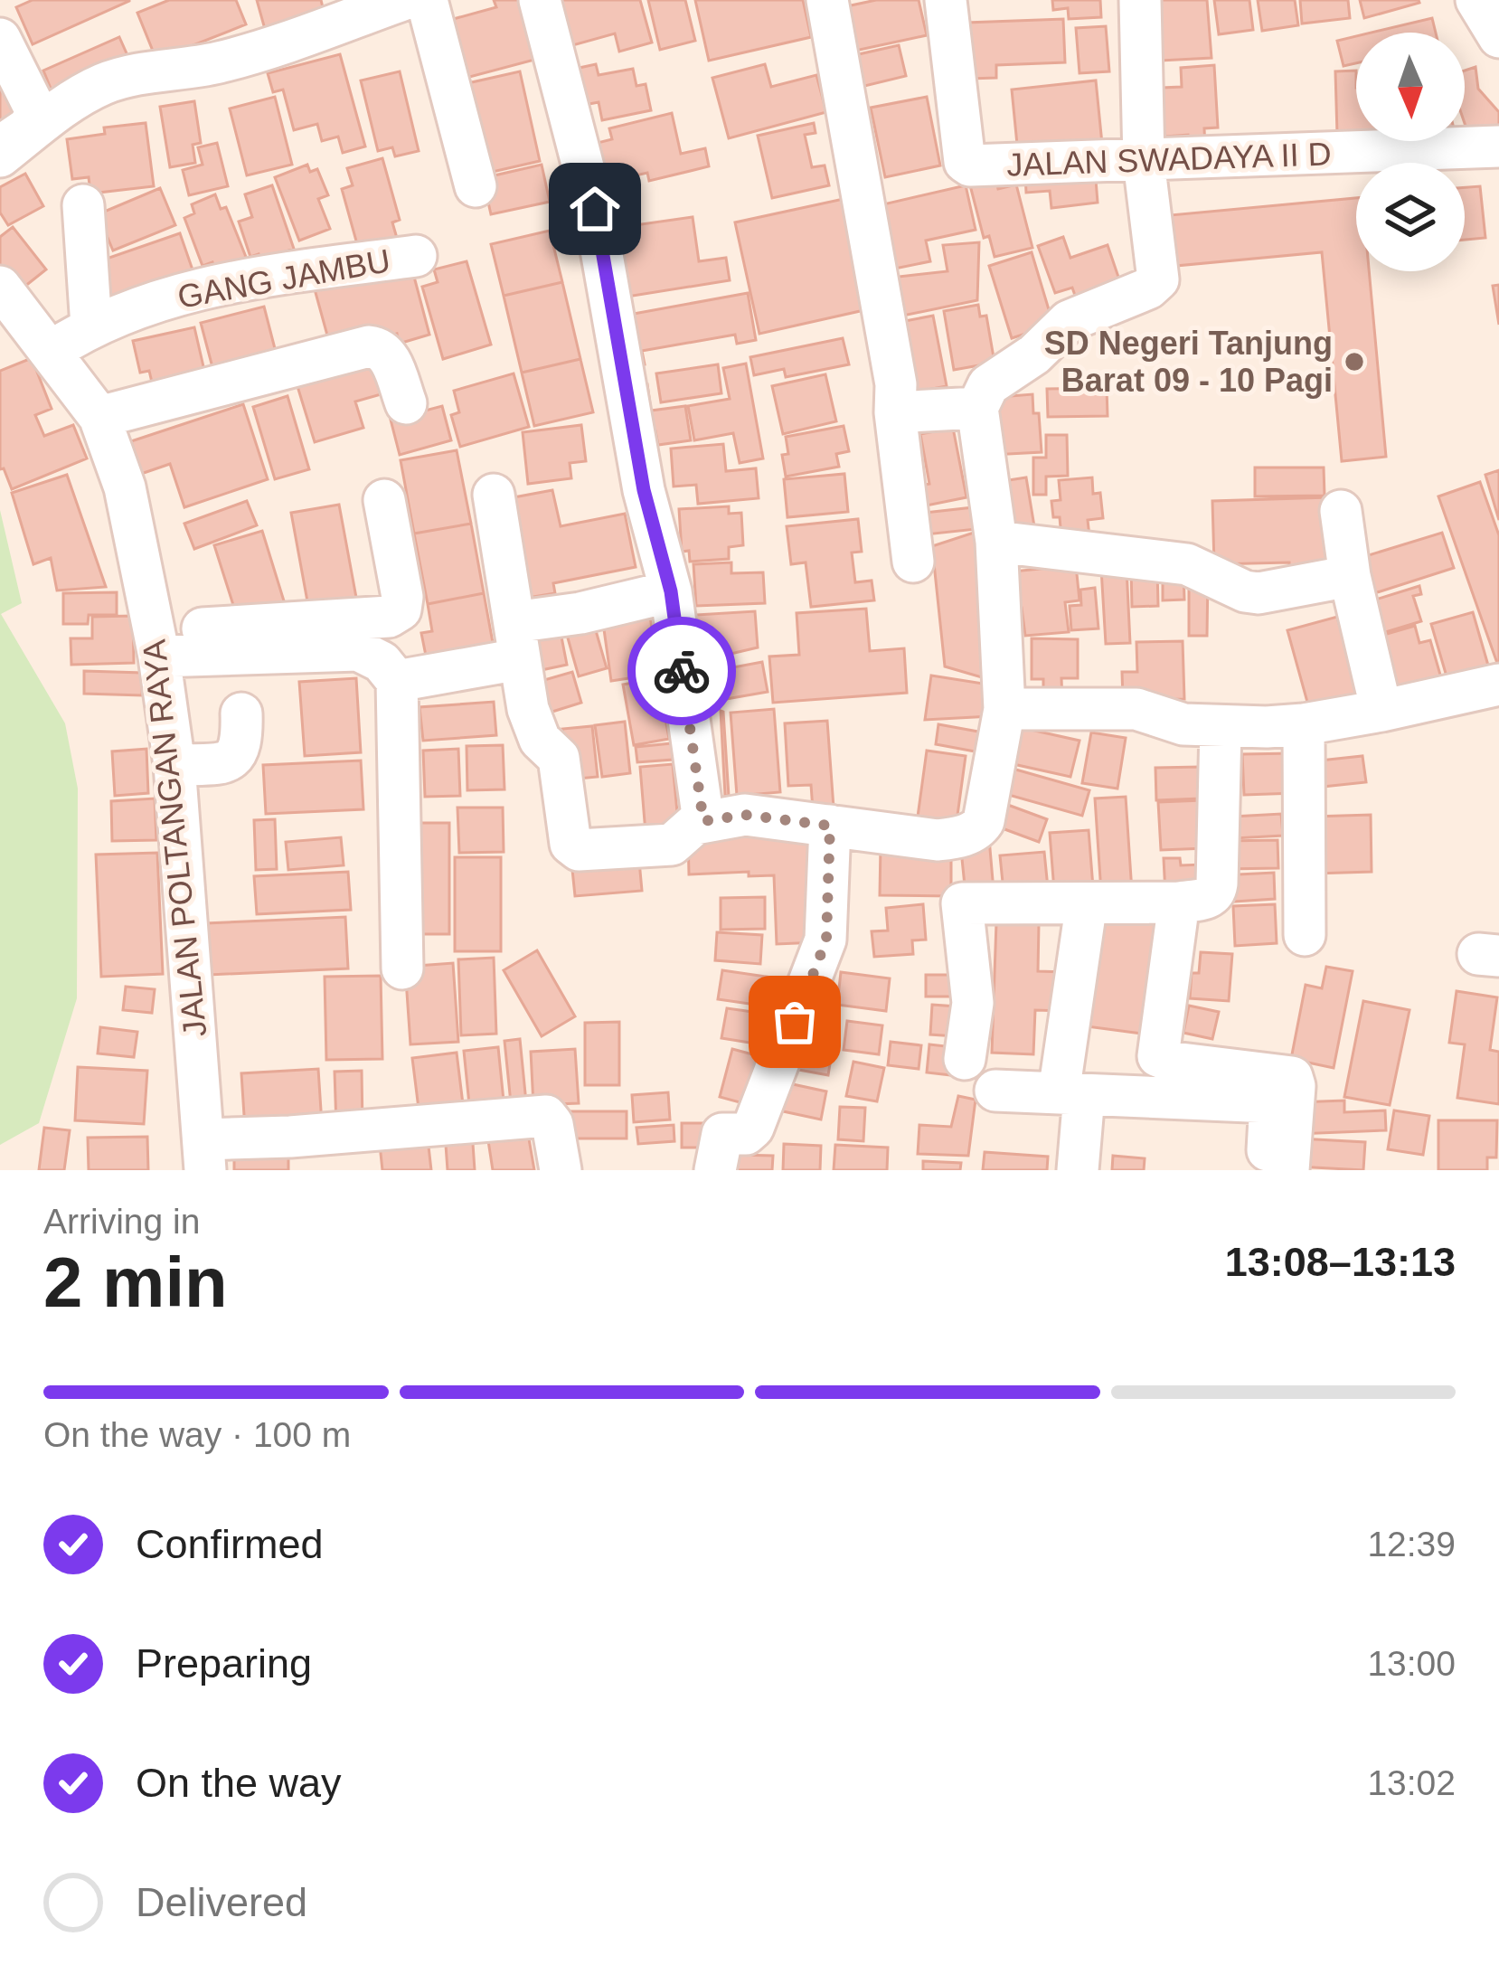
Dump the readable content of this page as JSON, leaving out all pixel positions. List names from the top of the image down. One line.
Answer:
{"streets":{"street":["JALAN SWADAYA II D","GANG JAMBU","JALAN POLTANGAN RAYA"]},"crossings":[["GANG JAMBU","JALAN POLTANGAN RAYA"]],"places":["SD Negeri Tanjung Barat 09 - 10 Pagi"],"north":"bottom","page":{"heading":["2 min","Arriving in","13:08–13:13"],"bar":"On the way · 100 m","list":[["Confirmed","12:39"],["Preparing","13:00"],["On the way","13:02"],"Delivered"]}}
